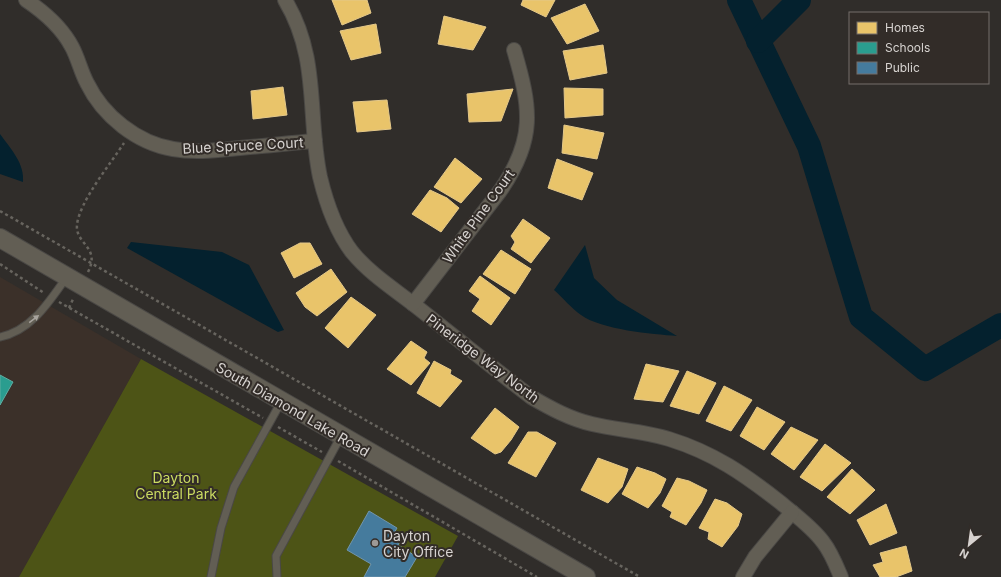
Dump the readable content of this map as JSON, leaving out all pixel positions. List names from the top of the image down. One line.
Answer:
{"streets":{"street":["Blue Spruce Court","White Pine Court","Pineridge Way North","South Diamond Lake Road"]},"crossings":[["Blue Spruce Court","Pineridge Way North"],["White Pine Court","Pineridge Way North"]],"parks":["Dayton Central Park"],"places":["Dayton City Office"],"legend":["Homes","Schools","Public"],"north":"bottom left"}
